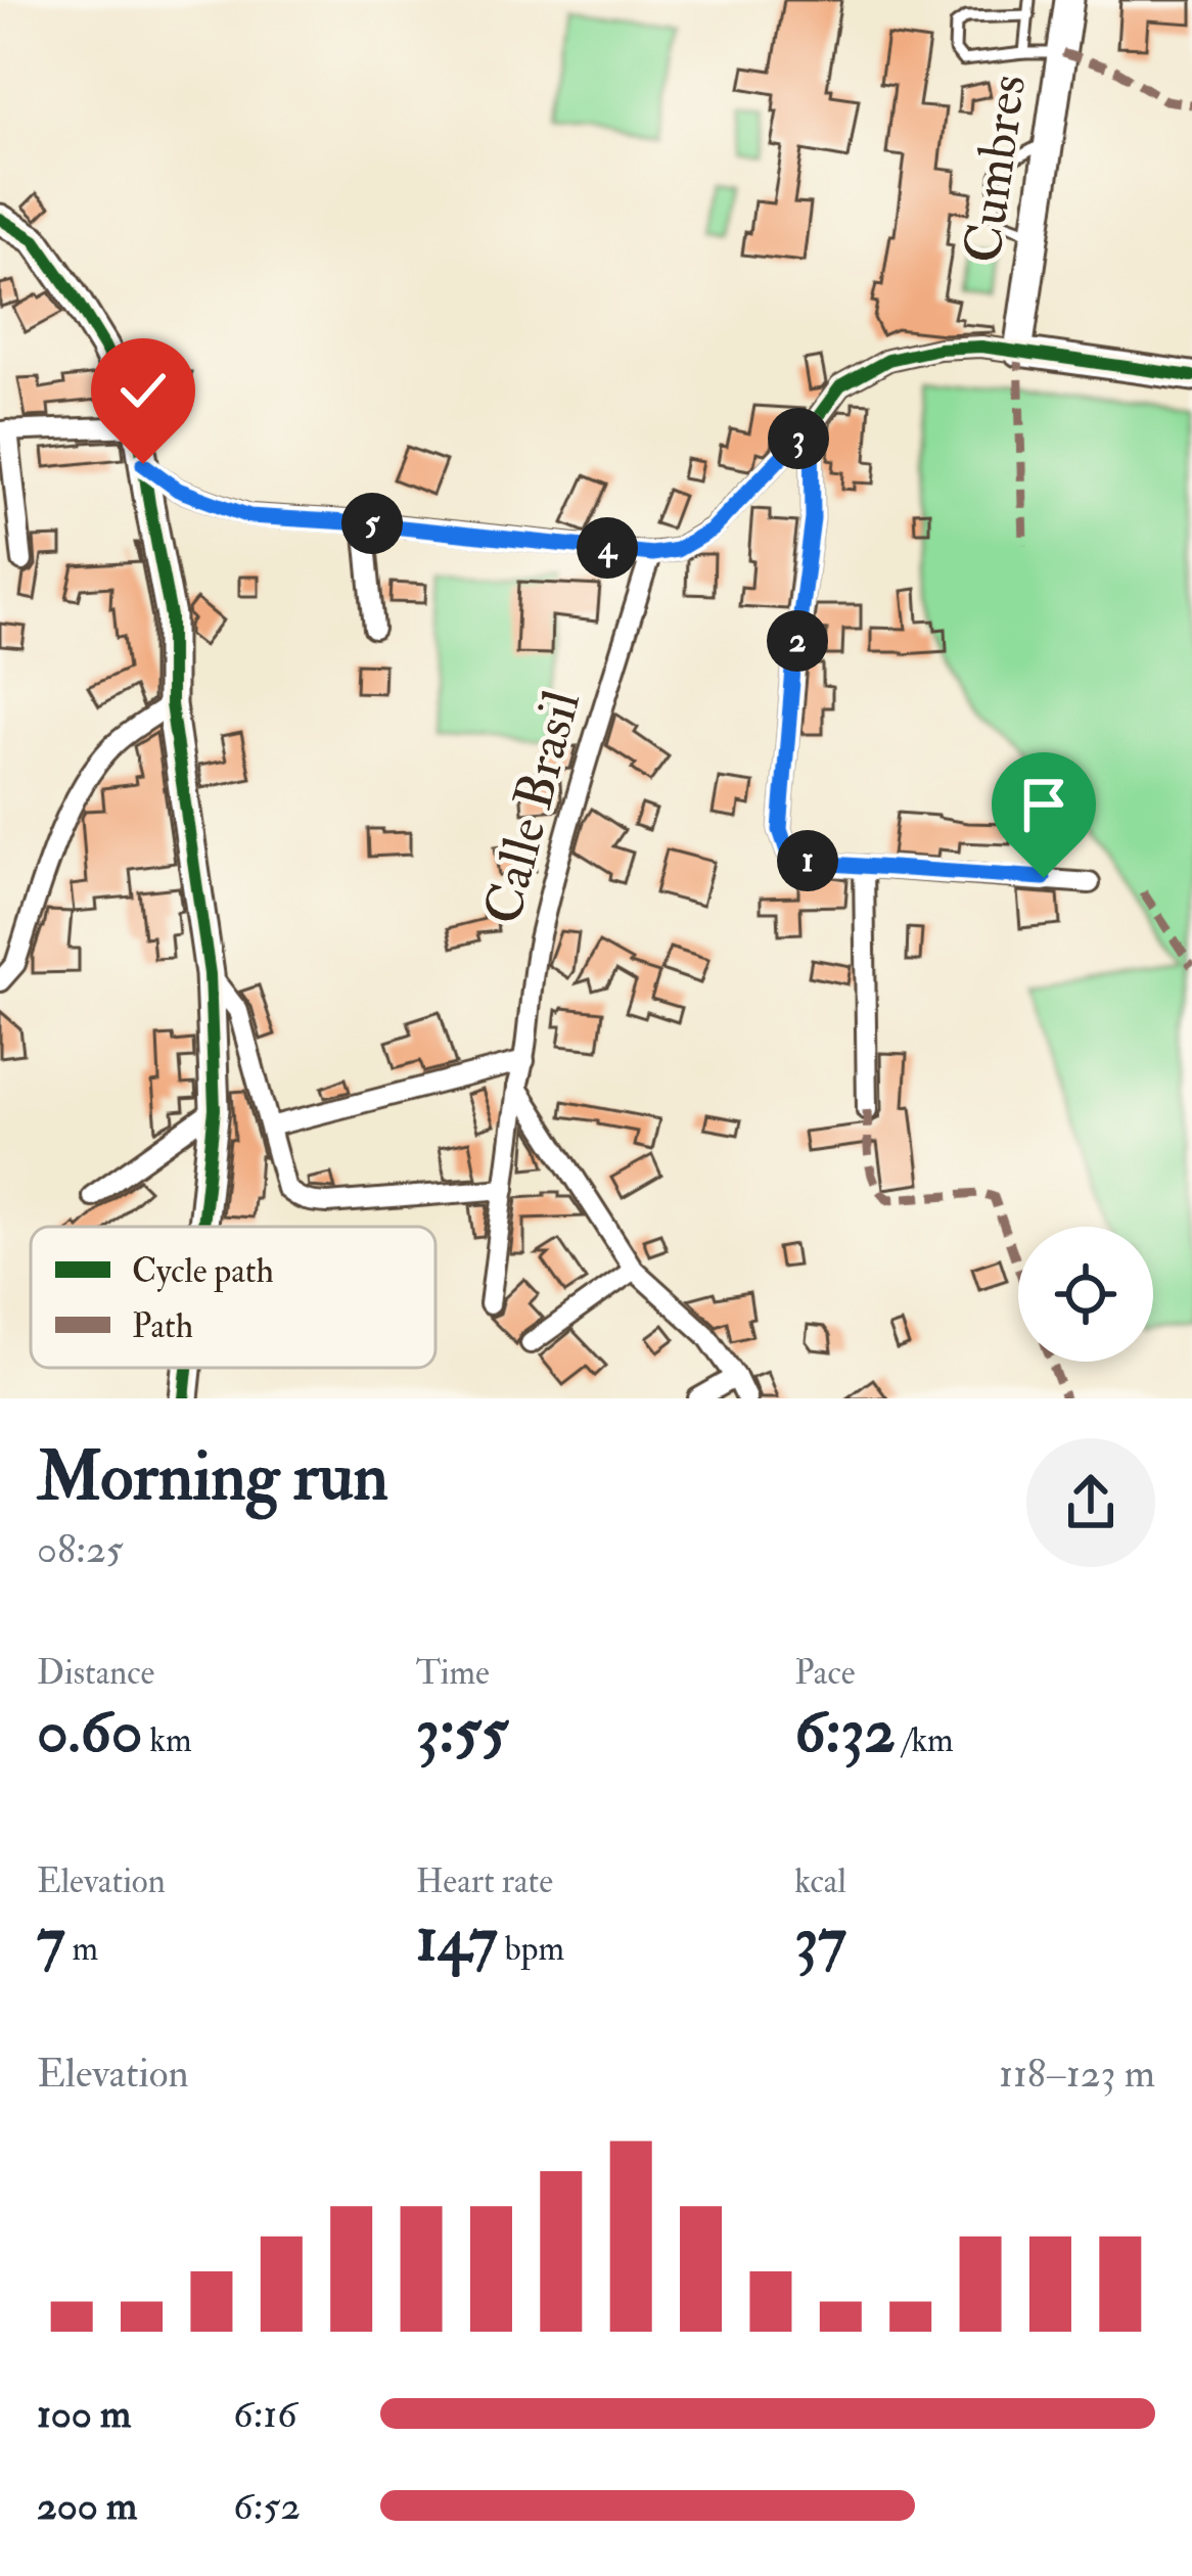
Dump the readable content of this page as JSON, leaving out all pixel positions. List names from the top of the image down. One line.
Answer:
{"streets":{"street":["Cumbres","Calle Brasil"]},"legend":["Cycle path","Path"],"page":{"pins":["3","5","4","2","1"],"heading":["Morning run","08:25"],"stats":[["Distance","0.60 km"],["Time","3:55"],["Pace","6:32 /km"],["Elevation","7 m"],["Heart rate","147 bpm"],["kcal","37"]],"chart":["Elevation","118–123 m"],"list":[{"name":"100 m","note":"6:16"},{"name":"200 m","note":"6:52"}]}}
